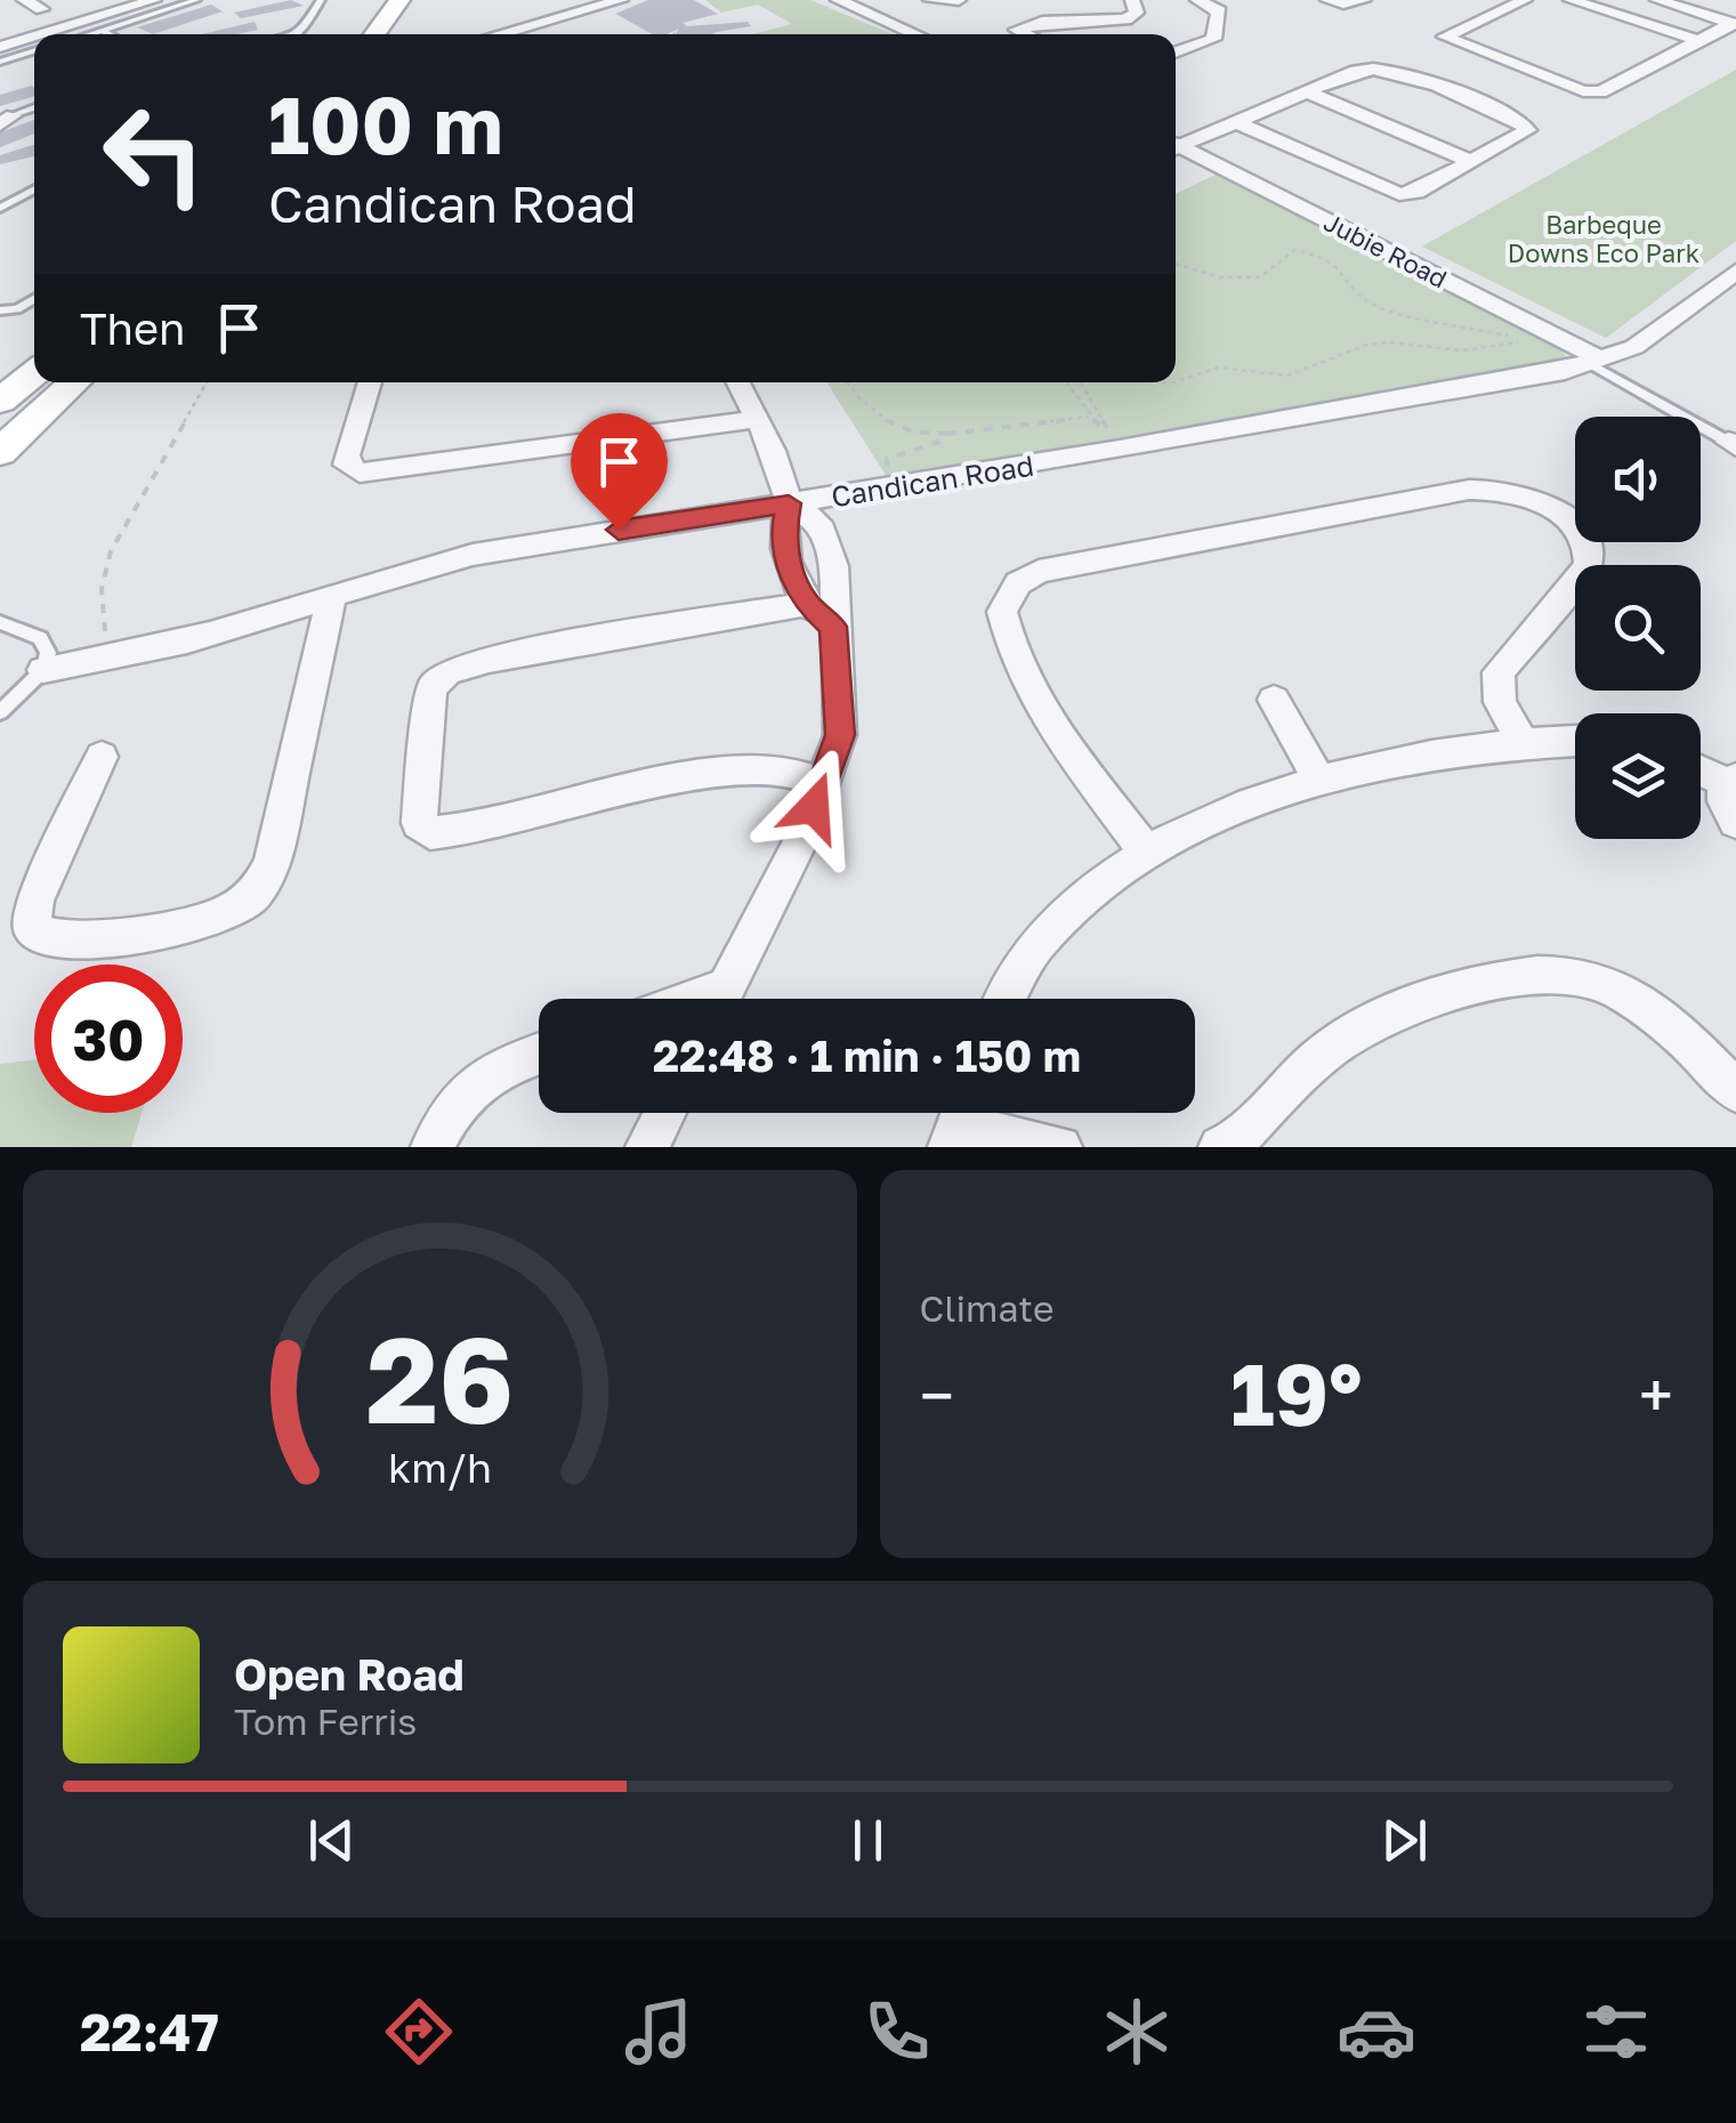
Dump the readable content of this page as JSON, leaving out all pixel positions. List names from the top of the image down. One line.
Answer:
{"streets":{"street":["Jubie Road","Candican Road"]},"crossings":[["Jubie Road","Candican Road"]],"parks":["Barbeque Downs Eco Park"],"page":{"turn":["100 m","Candican Road"],"then":"Then","limit":"30","trip":"22:48 · 1 min · 150 m","tile":"Climate","heat":["−","19°","+"],"song":["Open Road","Tom Ferris"],"tabs":"22:47","gauge":["26","km/h"]}}
